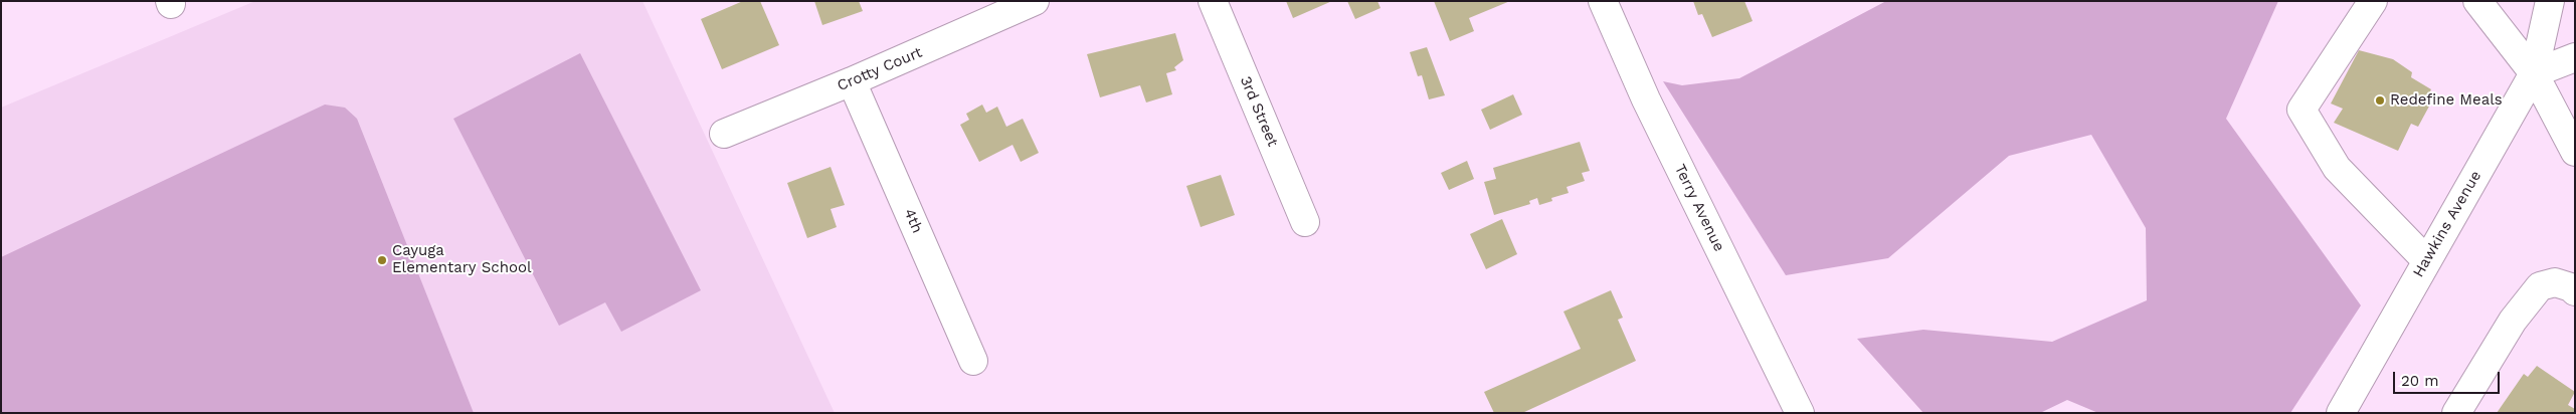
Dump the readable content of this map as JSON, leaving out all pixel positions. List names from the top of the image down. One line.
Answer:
{"streets":{"street":["Crotty Court","3rd Street","Terry Avenue","4th","Hawkins Avenue"]},"crossings":[["Crotty Court","4th"]],"places":["Redefine Meals","Cayuga Elementary School"],"scale_bar":"20 m"}
